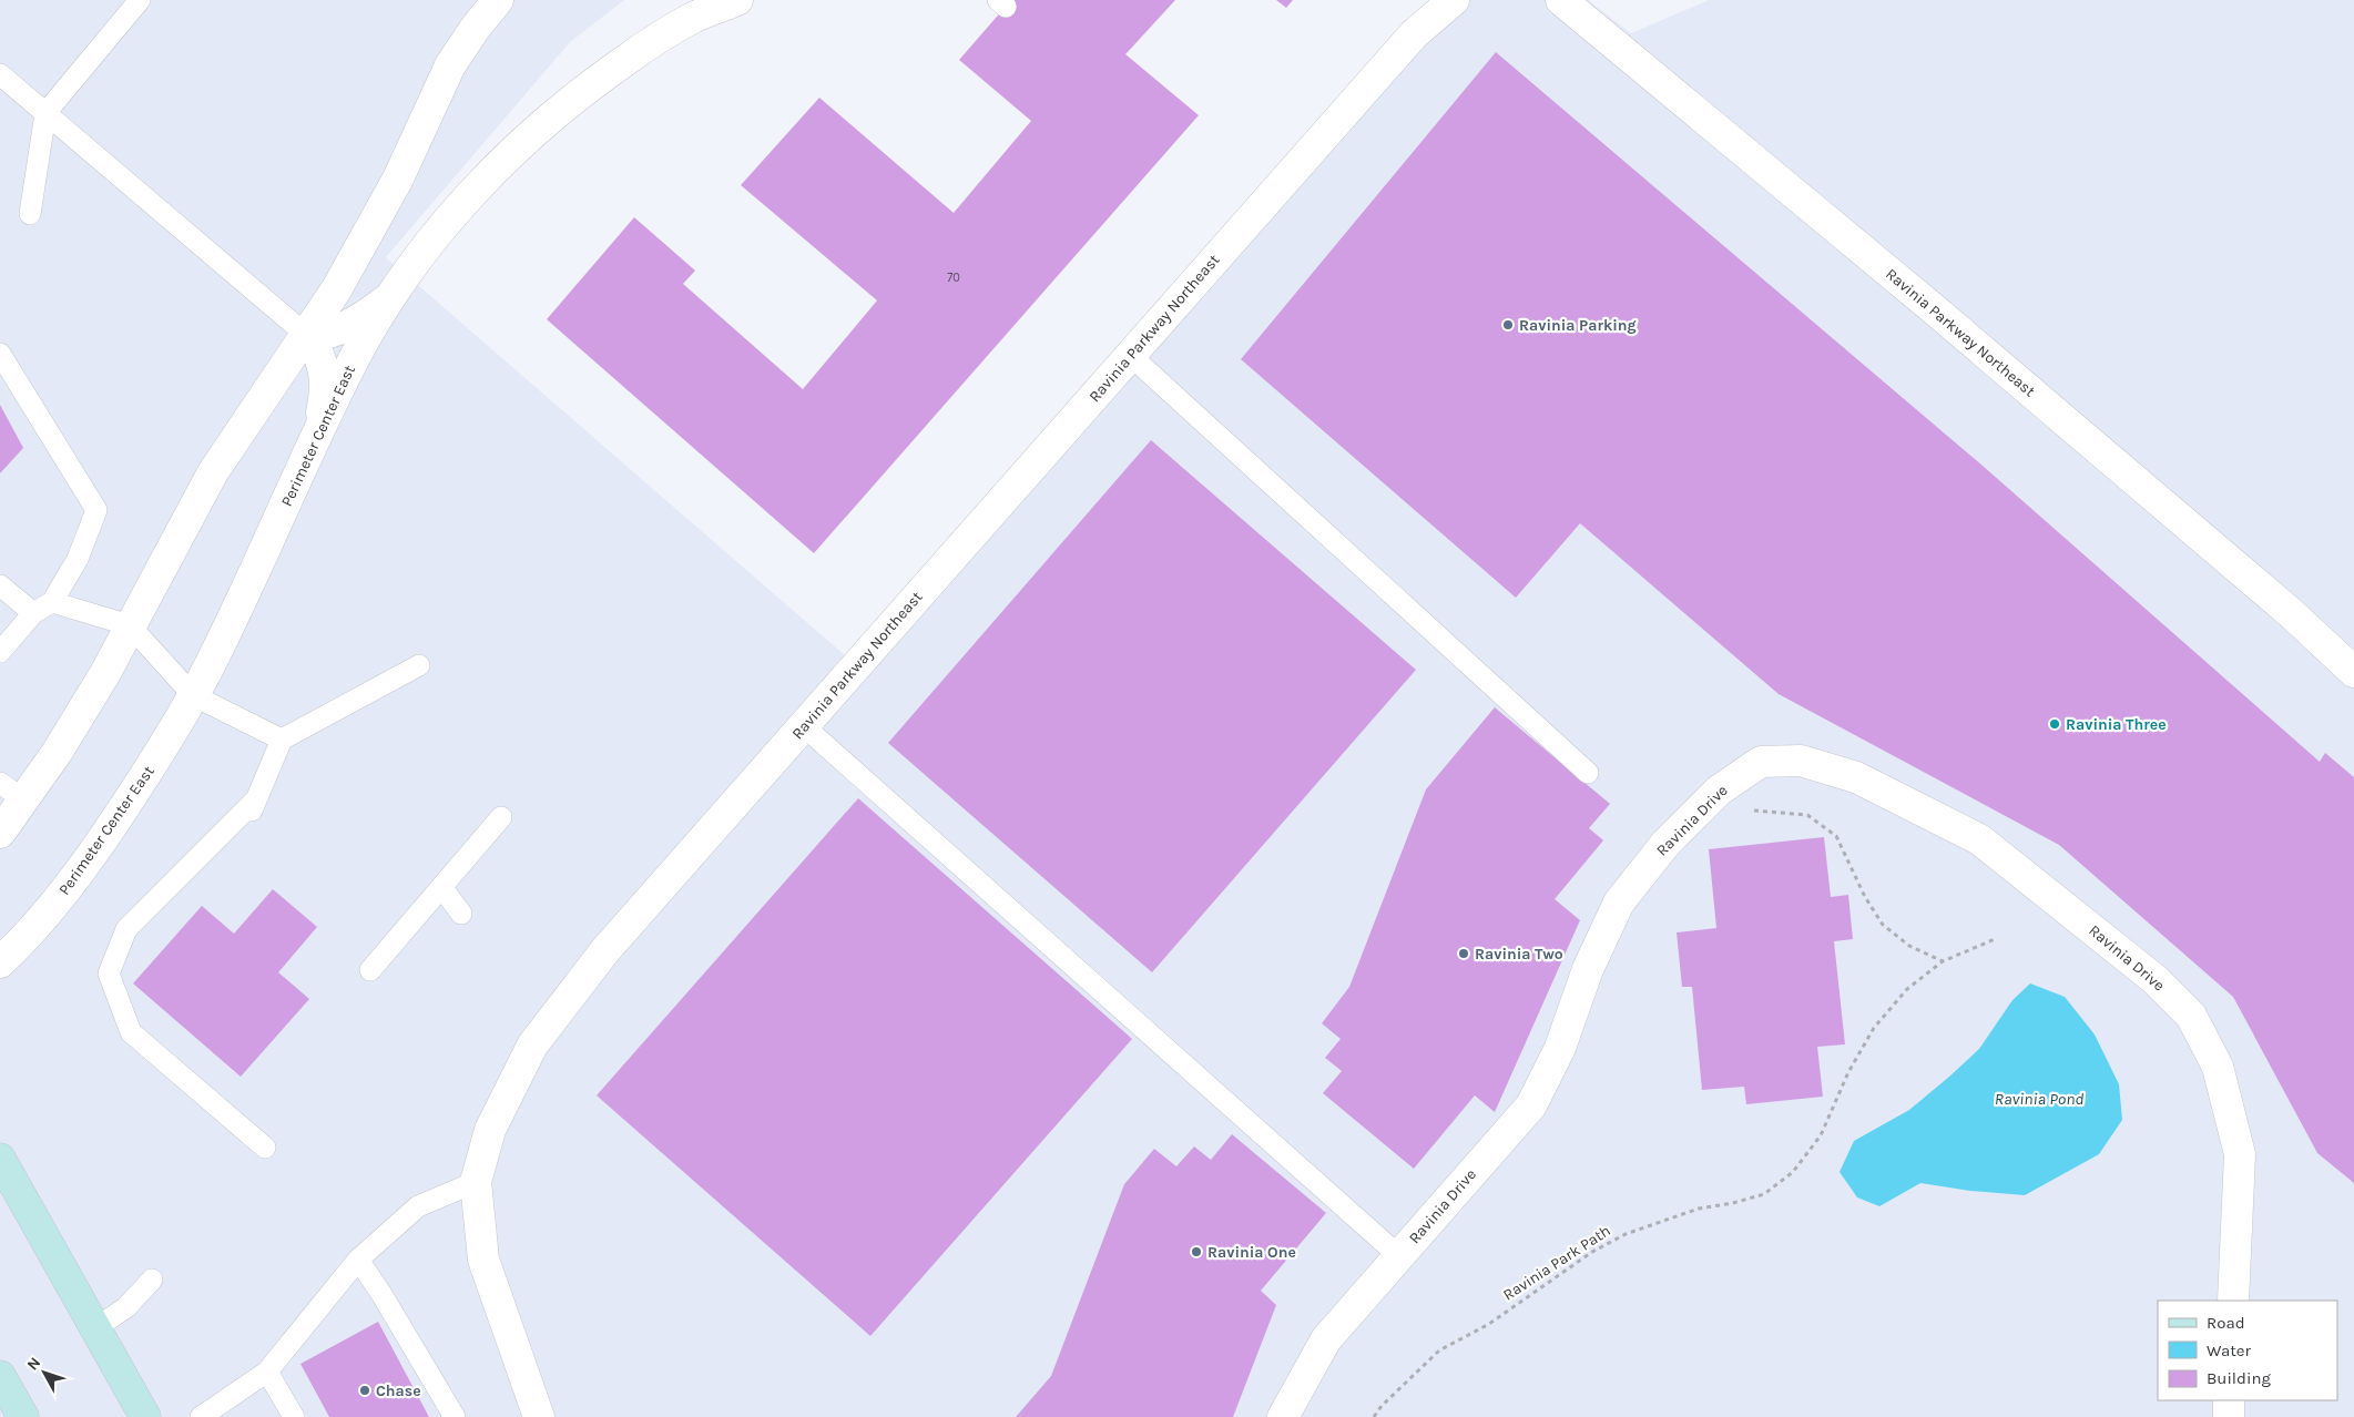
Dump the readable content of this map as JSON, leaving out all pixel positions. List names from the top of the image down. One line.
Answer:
{"streets":{"street":["Ravinia Parkway Northeast","Perimeter Center East","Ravinia Drive"],"path":["Ravinia Park Path"]},"water":["Ravinia Pond"],"places":["Ravinia Parking","Ravinia Three","Ravinia Two","Ravinia One","Chase"],"house_numbers":["70"],"legend":["Road","Water","Building"],"north":"top left"}
